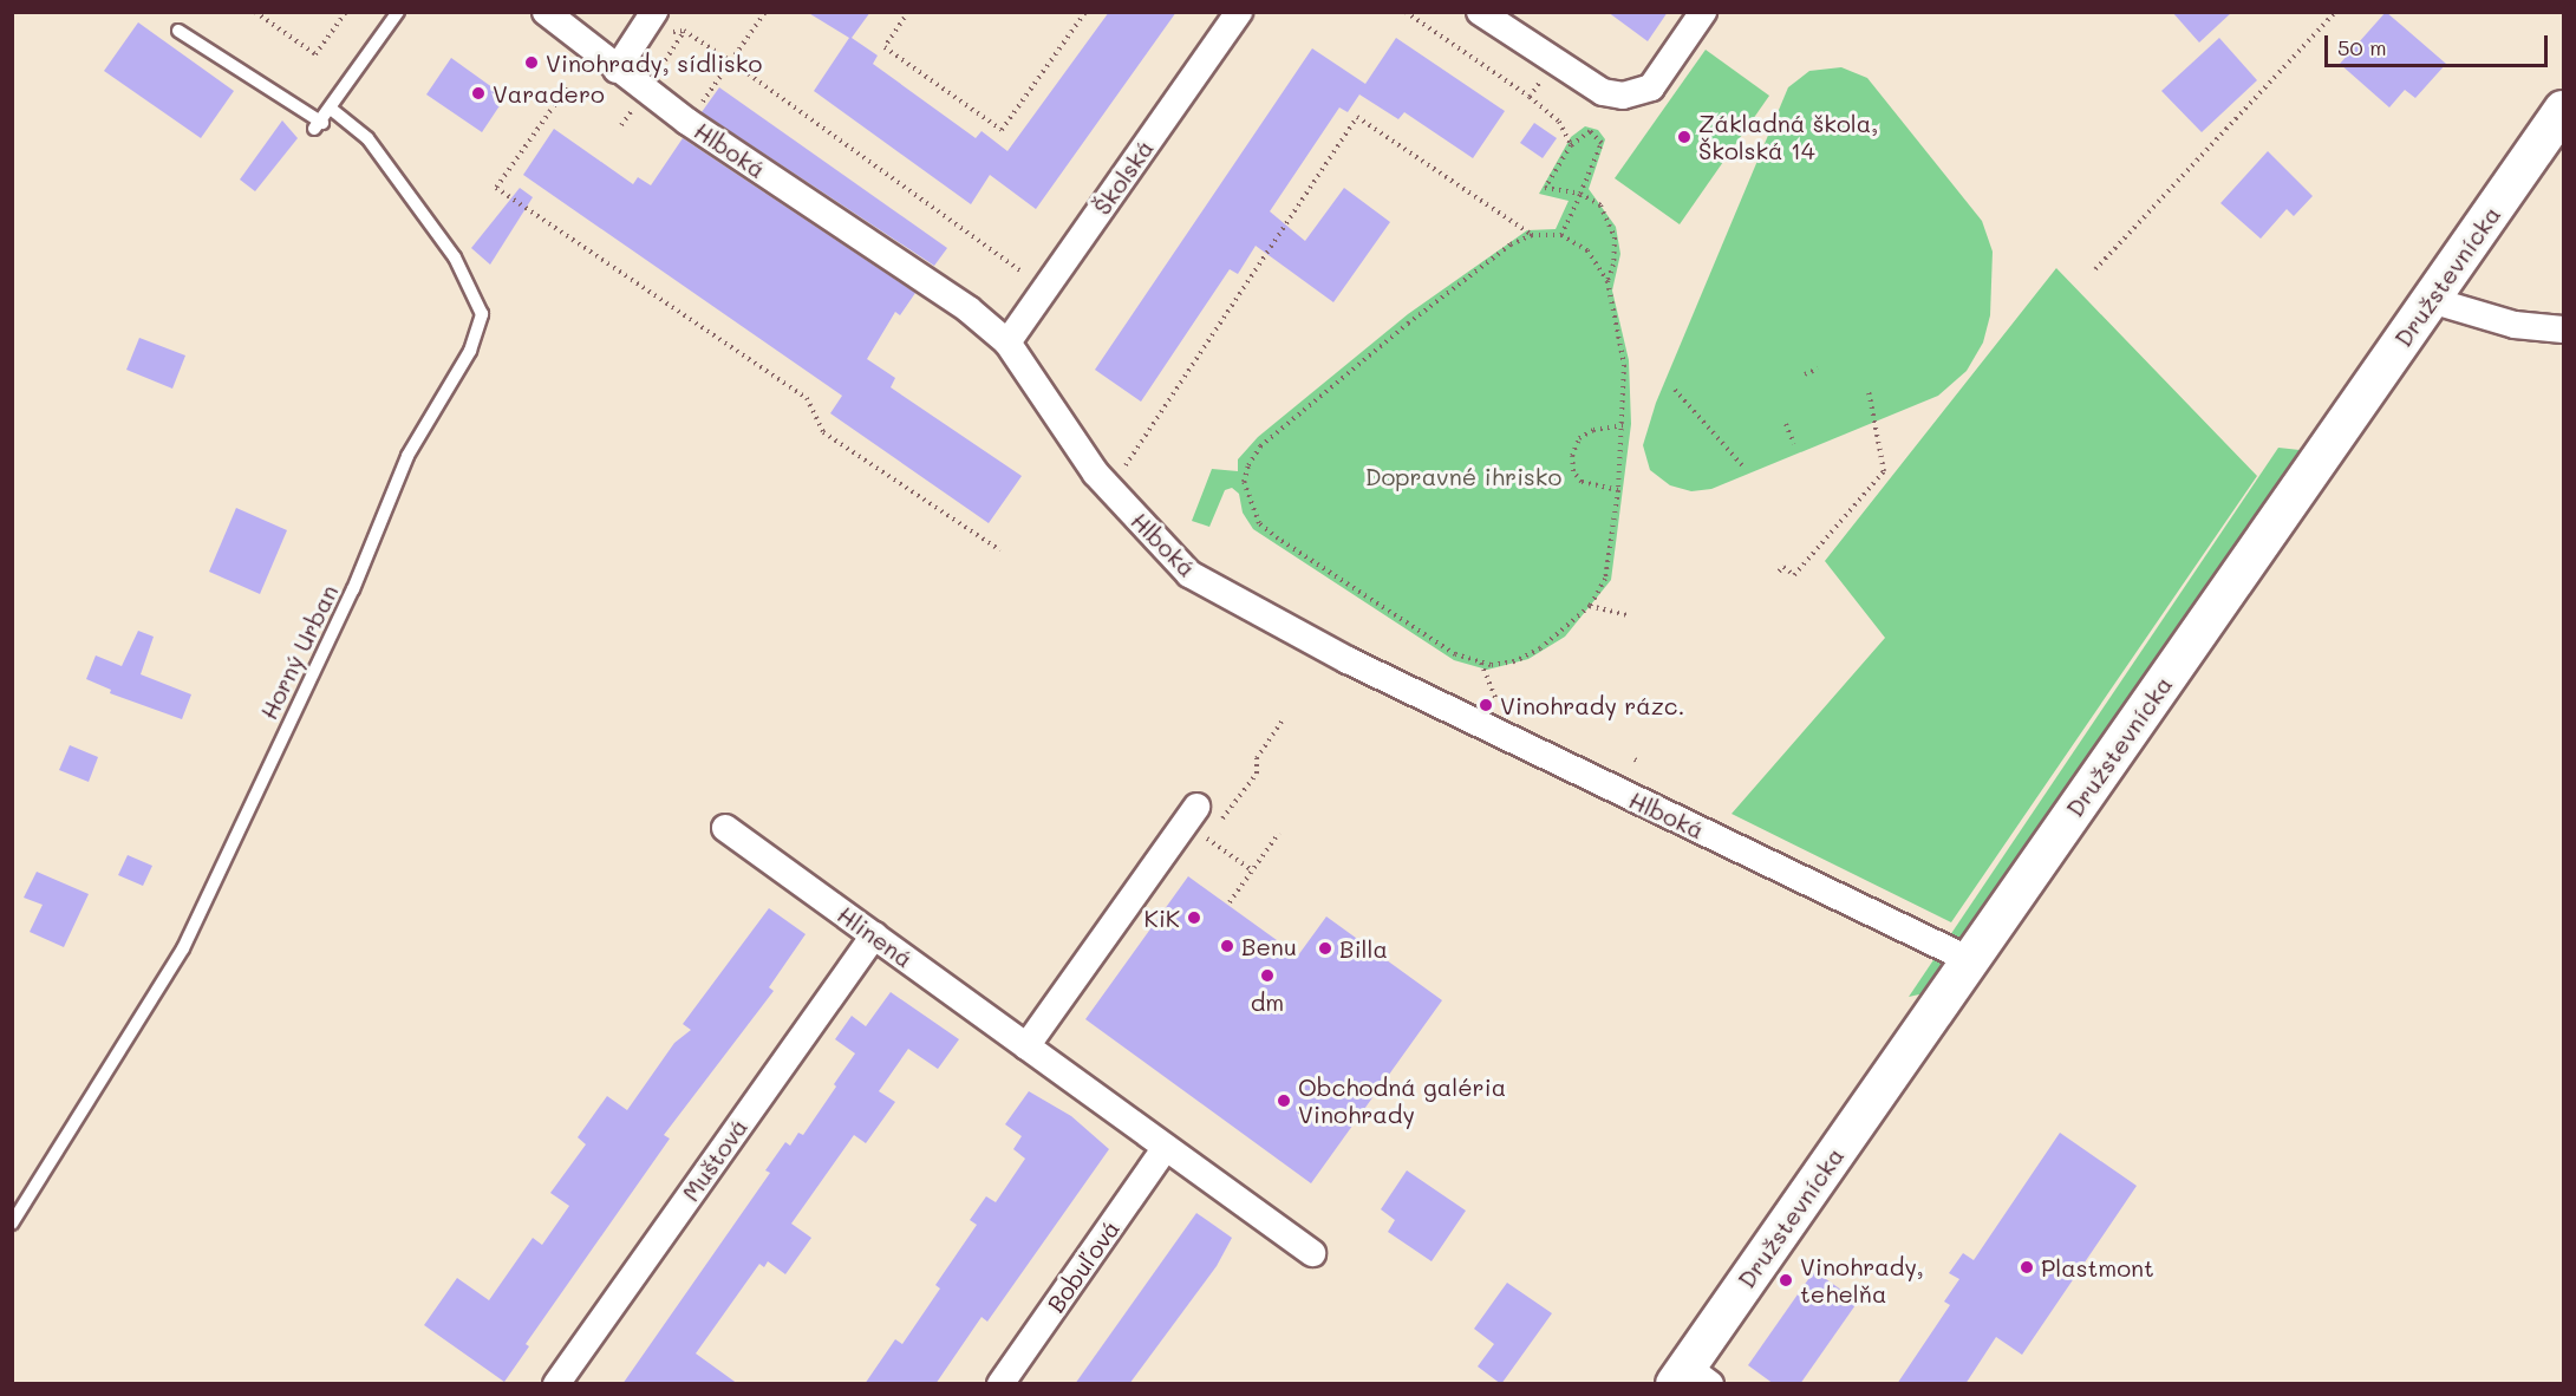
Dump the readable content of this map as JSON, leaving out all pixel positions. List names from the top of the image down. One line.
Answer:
{"streets":{"main road":["Družstevnícka"],"street":["Hlboká","Školská","Hlinená","Muštová","Bobuľová"],"lane":["Horný Urban"]},"crossings":[["Hlboká","Školská"],["Hlboká","Družstevnícka"],["Hlinená","Muštová"],["Hlinená","Bobuľová"]],"parks":["Dopravné ihrisko"],"places":["Vinohrady, sídlisko","Varadero","Základná škola, Školská 14","Vinohrady rázc.","KiK","Benu","Billa","dm","Obchodná galéria Vinohrady","Plastmont","Vinohrady, tehelňa"],"scale_bar":"50 m"}
